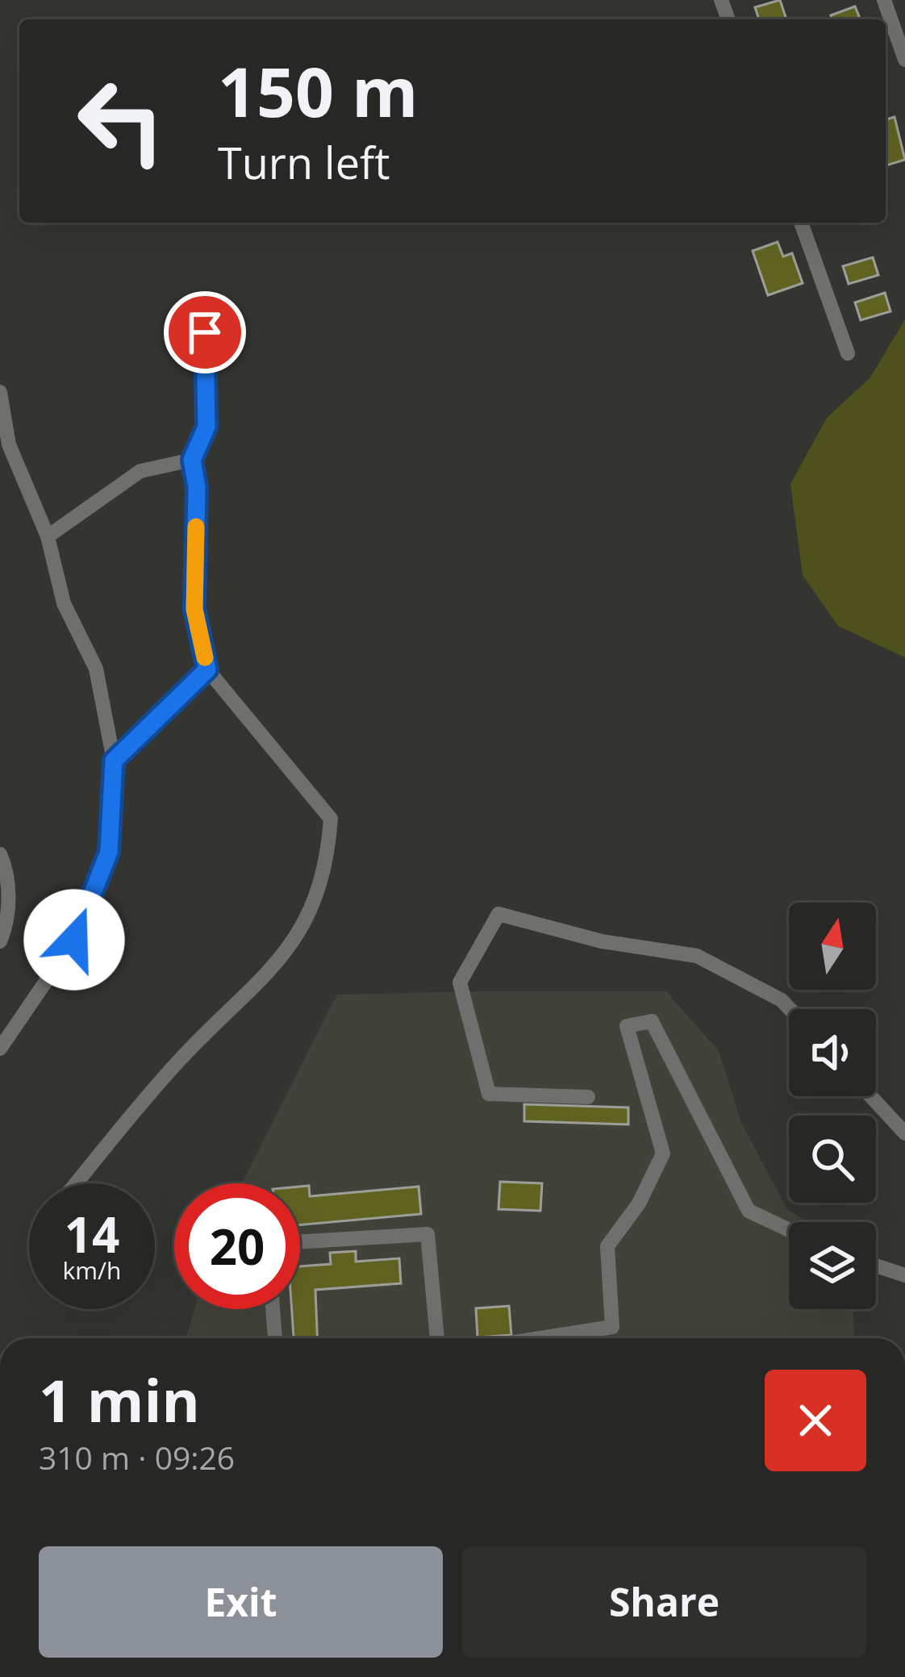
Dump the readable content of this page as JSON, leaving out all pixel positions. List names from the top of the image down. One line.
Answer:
{"north":"top","page":{"turn":["150 m","Turn left"],"speed":"14 km/h","limit":"20","heading":["1 min","310 m · 09:26"],"buttons":["Exit","Share"]}}
